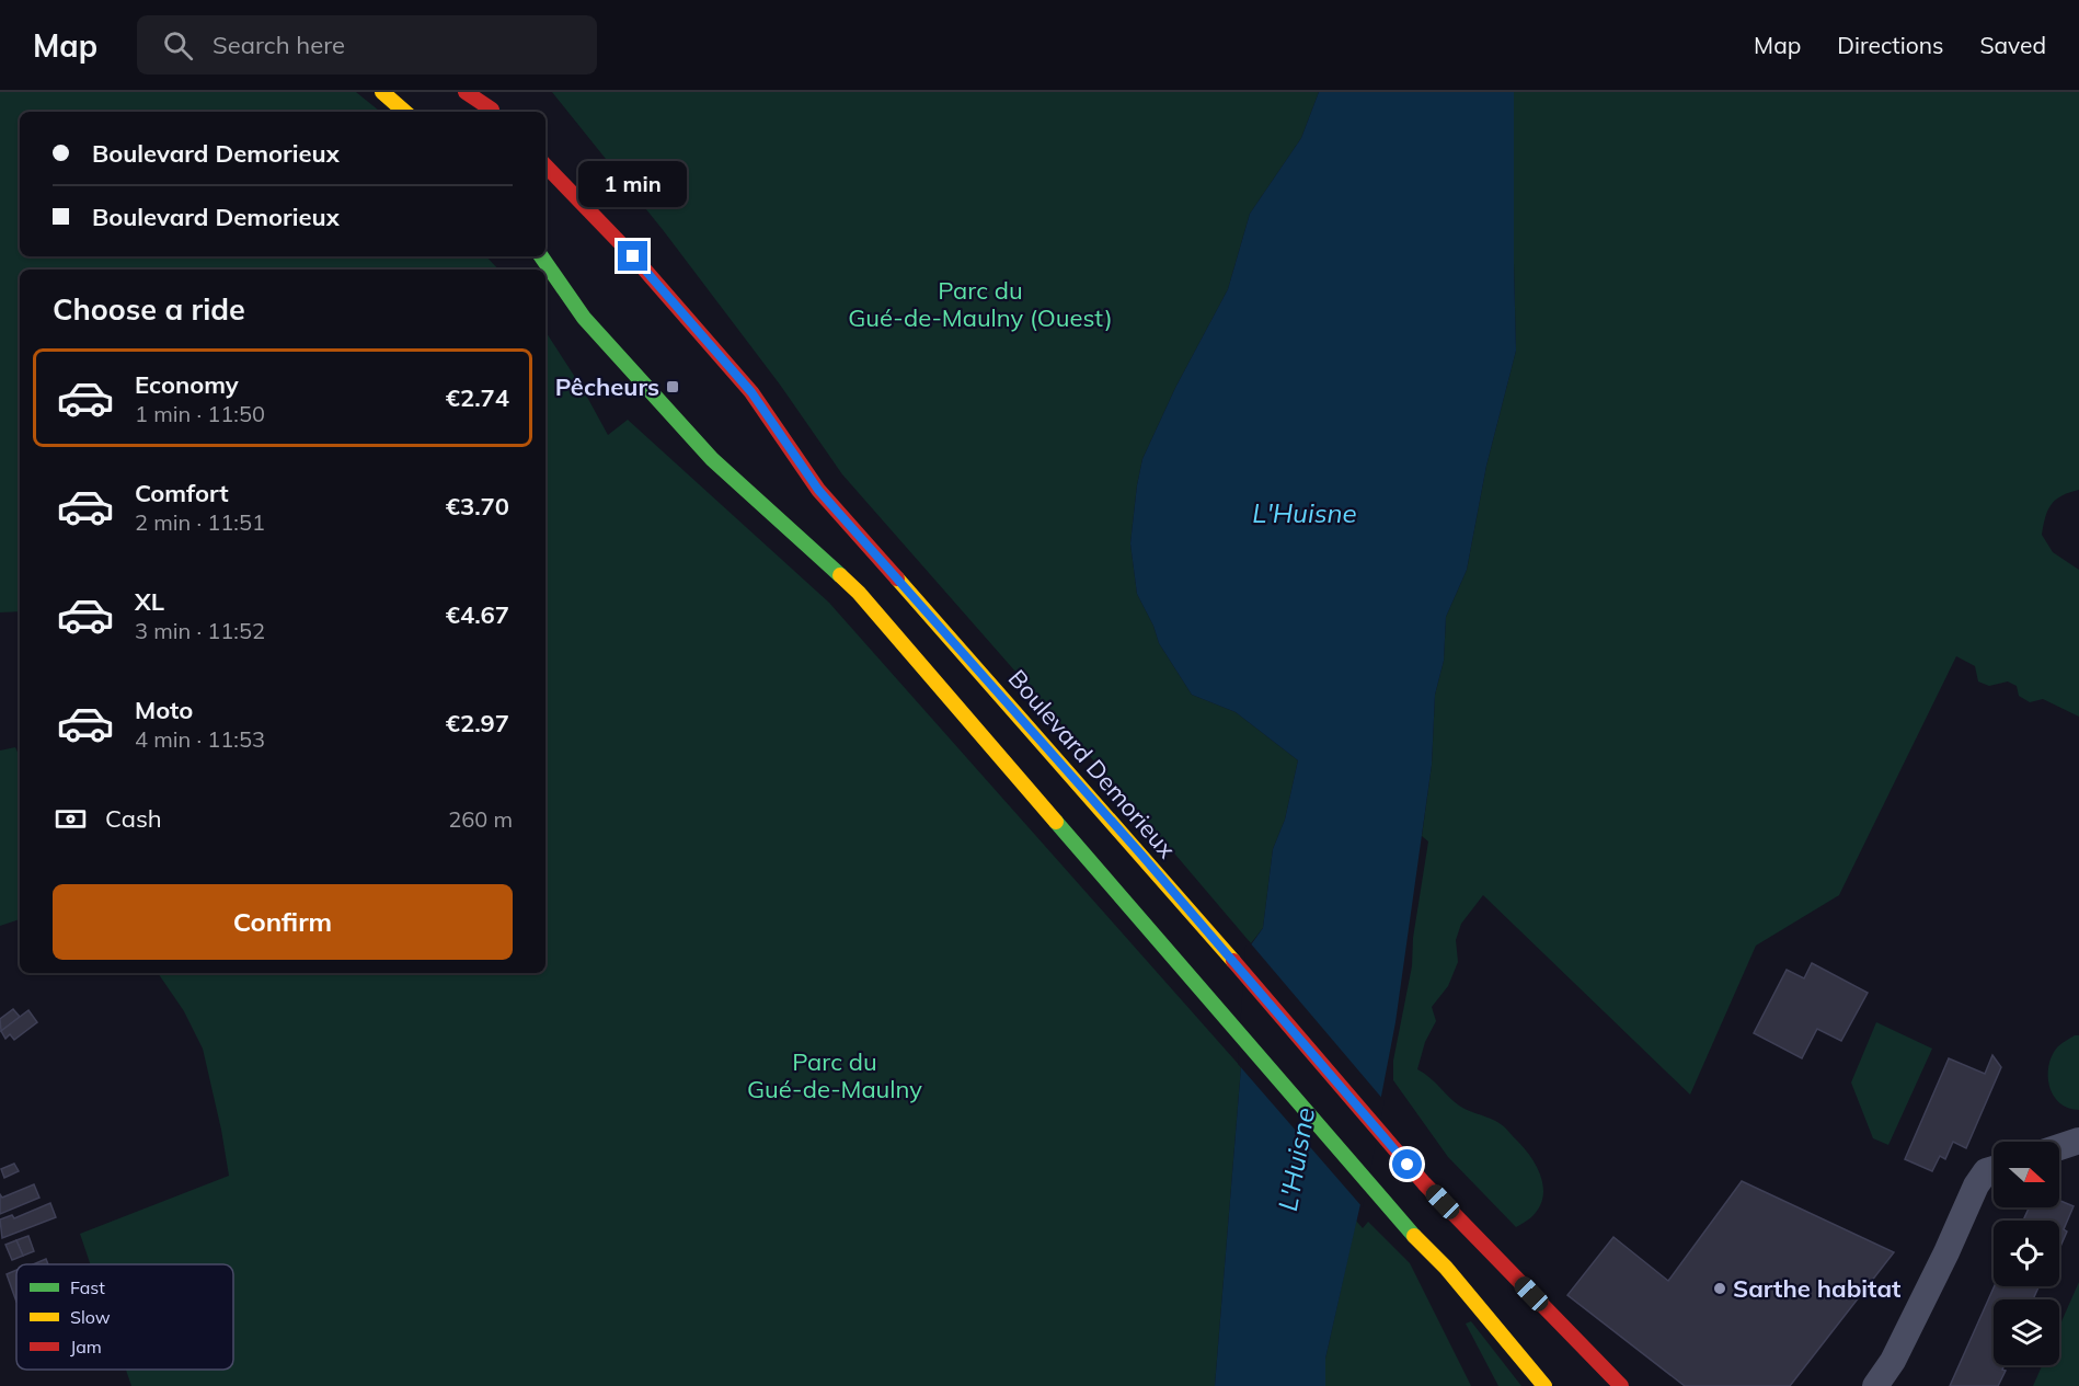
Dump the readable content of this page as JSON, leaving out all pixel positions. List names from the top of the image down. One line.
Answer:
{"streets":{"main road":["Boulevard Demorieux"]},"water":["L'Huisne"],"parks":["Parc du Gué-de-Maulny (Ouest)","Parc du Gué-de-Maulny"],"places":{"transit":["Pêcheurs"],"other":["Sarthe habitat"]},"legend":["Fast","Slow","Jam"],"north":"right","page":{"header":"Map","search":"Search here","nav":["Map","Directions","Saved"],"banner":["Boulevard Demorieux","Boulevard Demorieux"],"bubble":"1 min","heading":"Choose a ride","list":[{"name":"Economy","note":"1 min · 11:50","value":"€2.74"},{"name":"Comfort","note":"2 min · 11:51","value":"€3.70"},{"name":"XL","note":"3 min · 11:52","value":"€4.67"},{"name":"Moto","note":"4 min · 11:53","value":"€2.97"}],"pay":["Cash","260 m"],"buttons":"Confirm"}}
